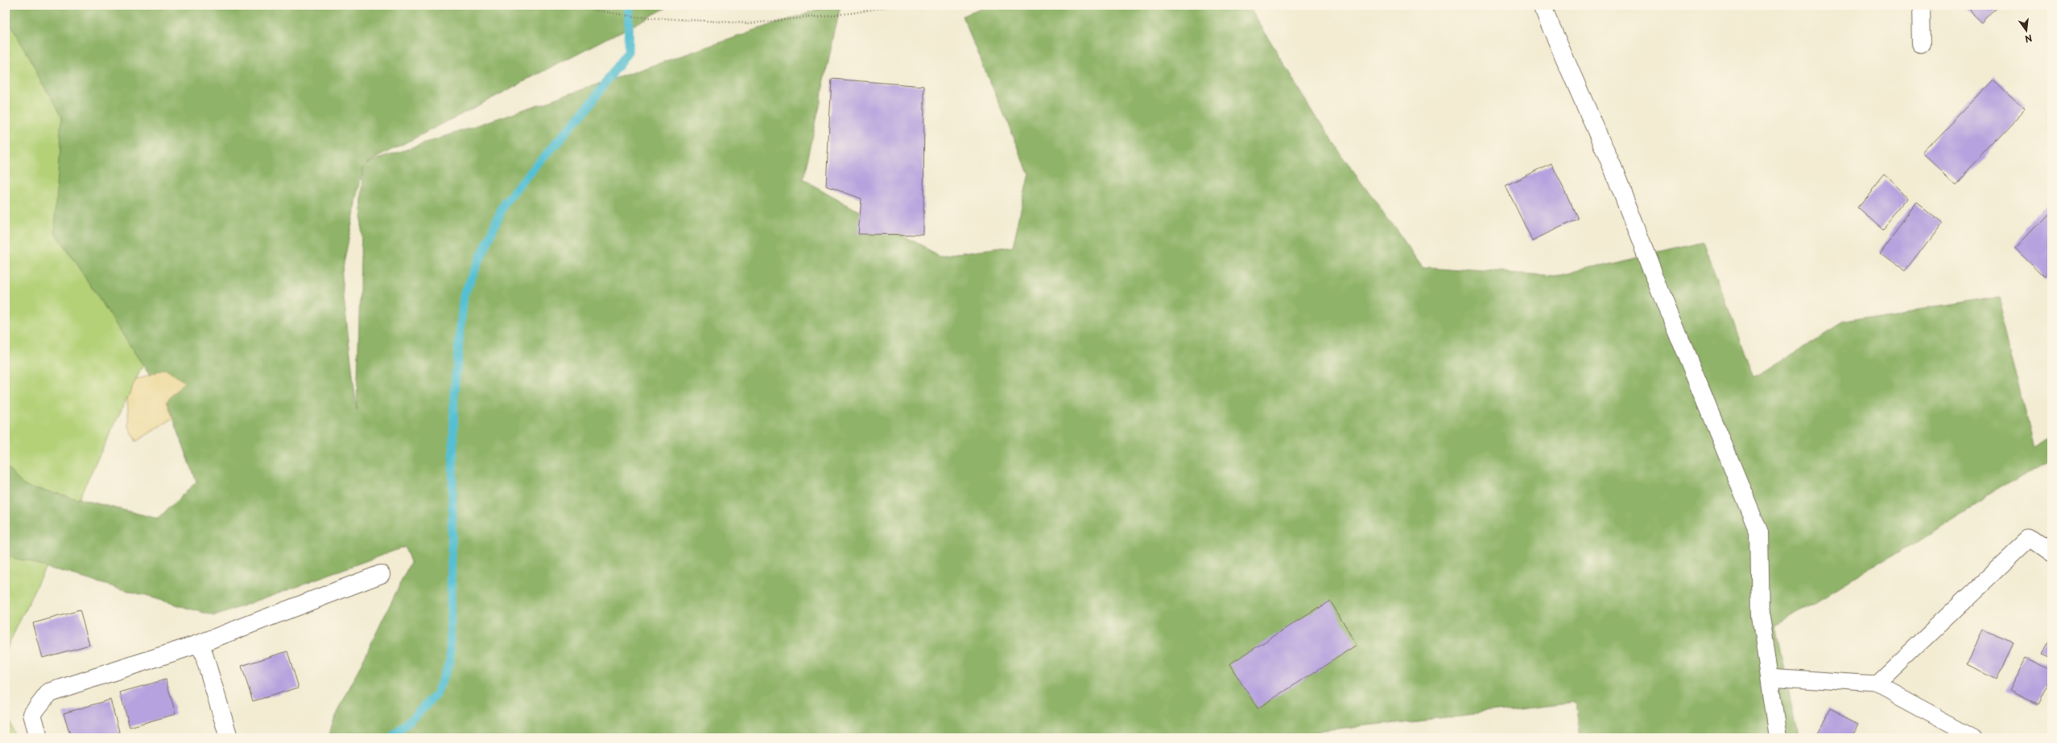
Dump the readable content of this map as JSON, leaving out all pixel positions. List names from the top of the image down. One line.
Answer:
{"north":"bottom"}
